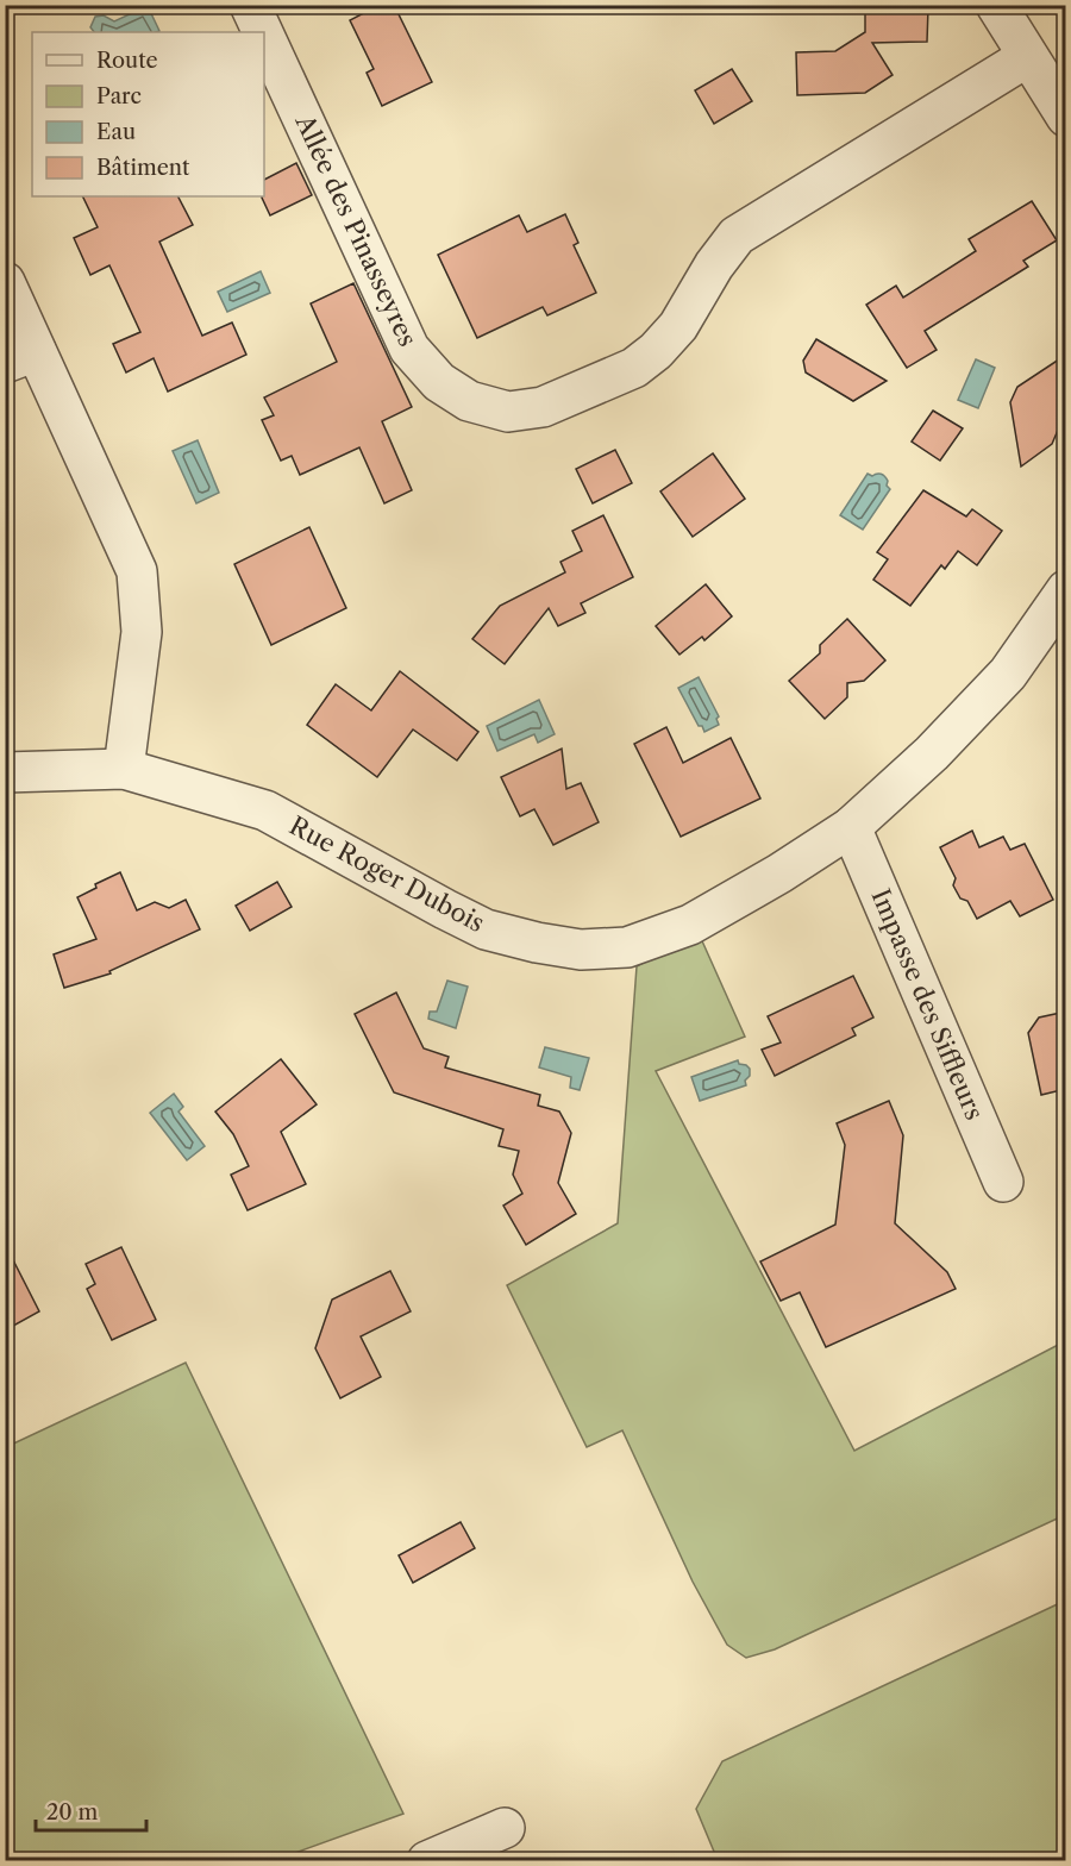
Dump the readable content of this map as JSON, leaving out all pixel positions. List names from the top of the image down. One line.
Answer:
{"streets":{"street":["Allée des Pinasseyres","Rue Roger Dubois","Impasse des Siffleurs"]},"crossings":[["Rue Roger Dubois","Impasse des Siffleurs"]],"legend":["Route","Parc","Eau","Bâtiment"],"scale_bar":"20 m"}
